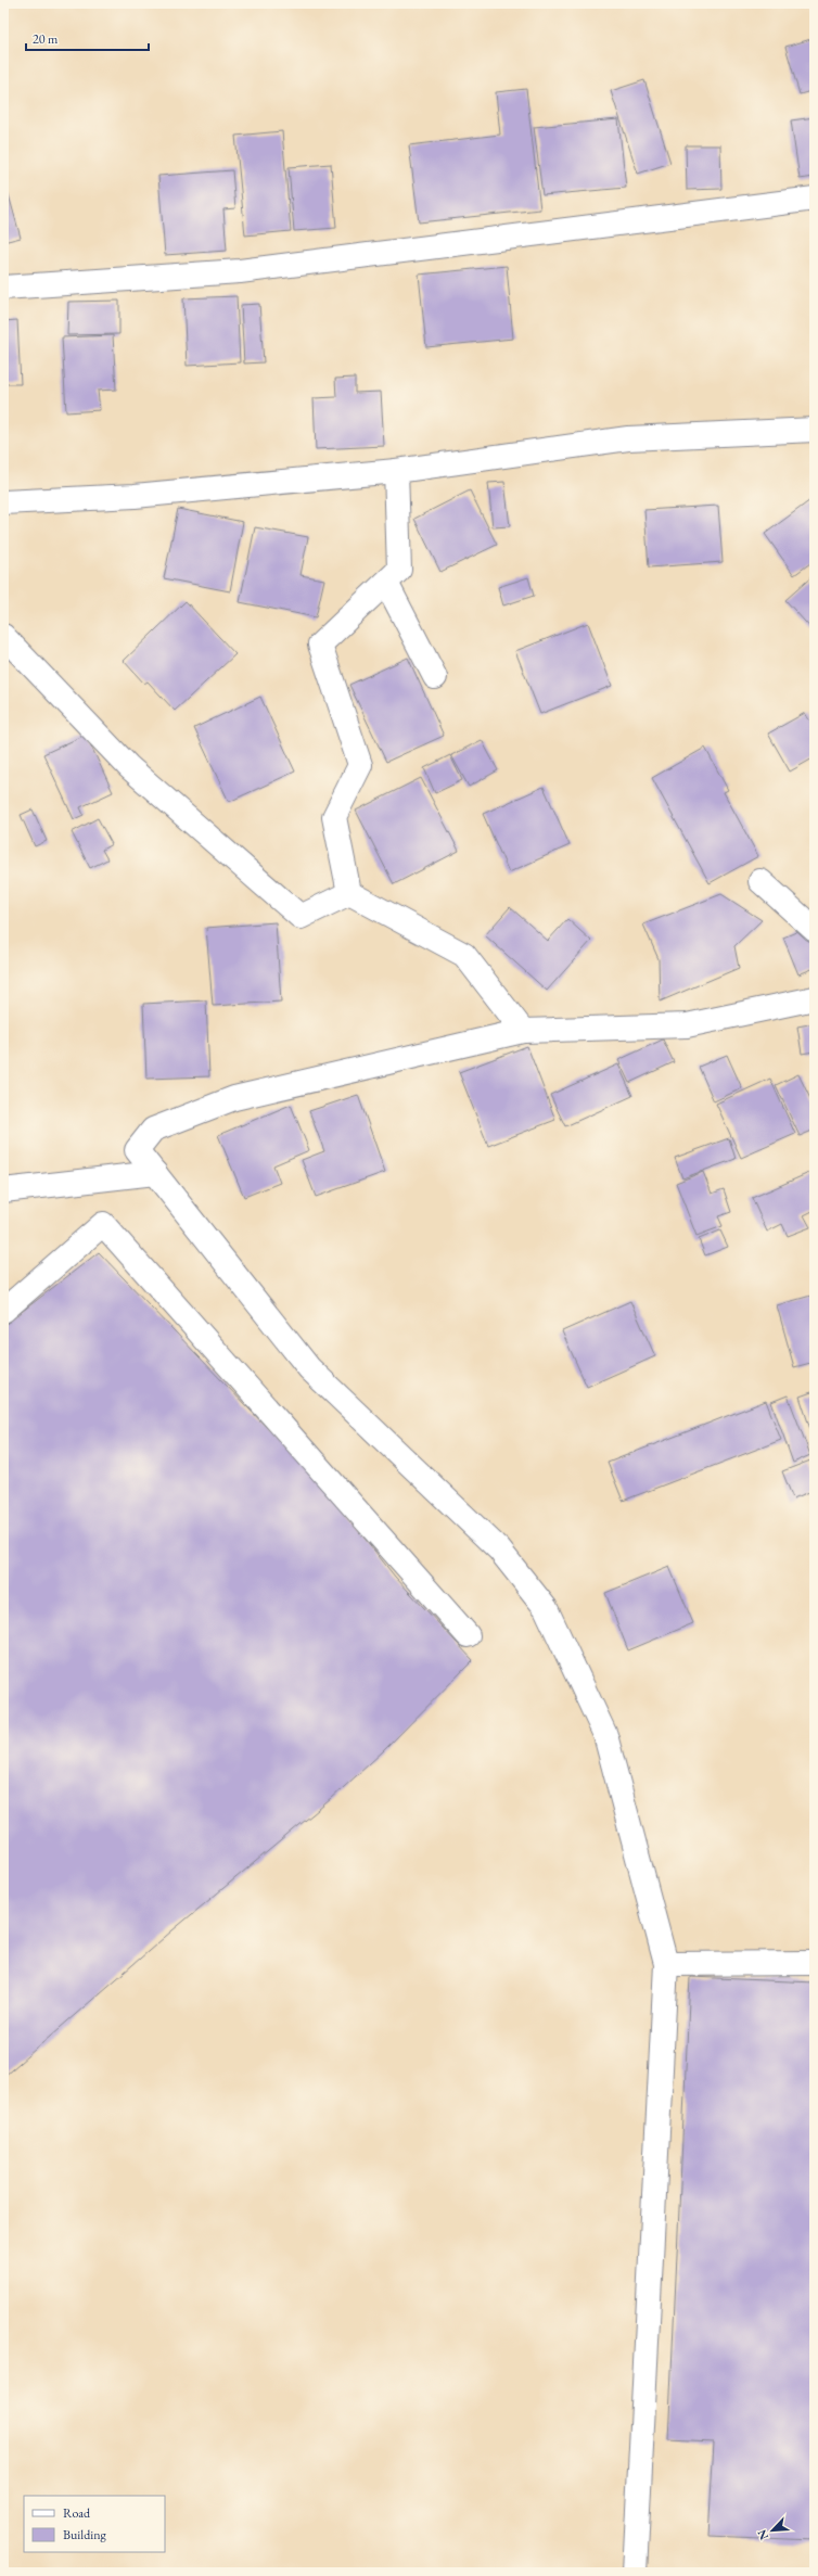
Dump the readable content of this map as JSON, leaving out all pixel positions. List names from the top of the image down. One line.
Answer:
{"legend":["Road","Building"],"scale_bar":"20 m","north":"bottom left"}
